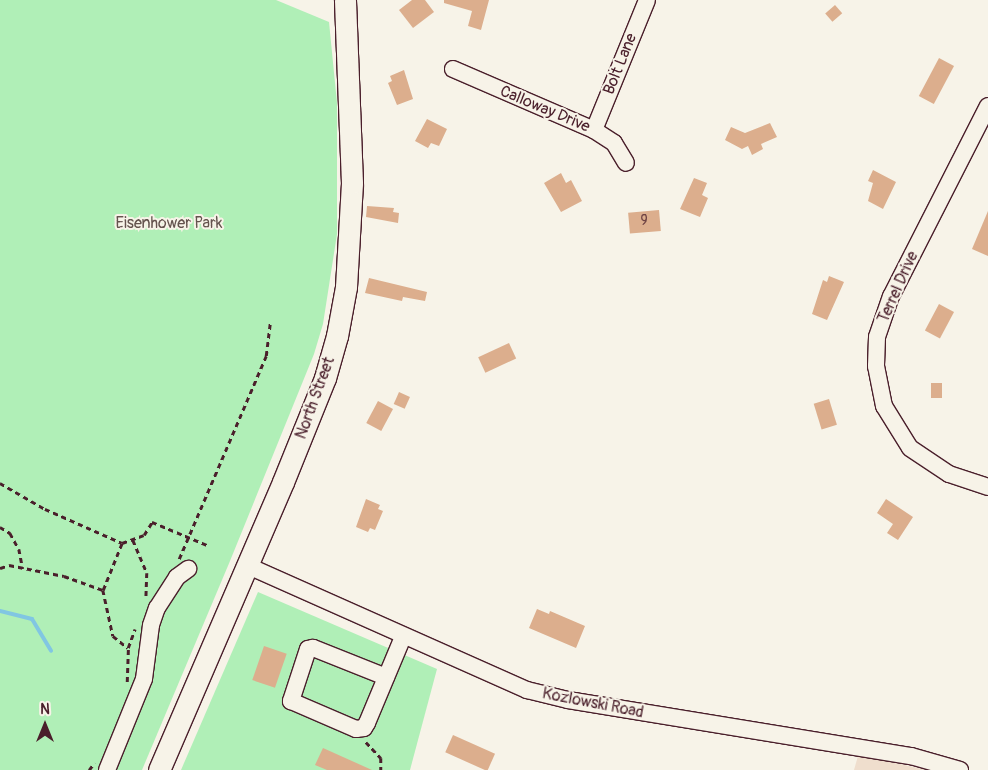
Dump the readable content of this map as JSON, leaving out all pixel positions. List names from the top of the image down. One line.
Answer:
{"streets":{"main road":["North Street"],"street":["Bolt Lane","Calloway Drive","Terrel Drive","Kozlowski Road"]},"crossings":[["Bolt Lane","Calloway Drive"],["North Street","Kozlowski Road"]],"parks":["Eisenhower Park"],"house_numbers":["9"],"north":"top"}
